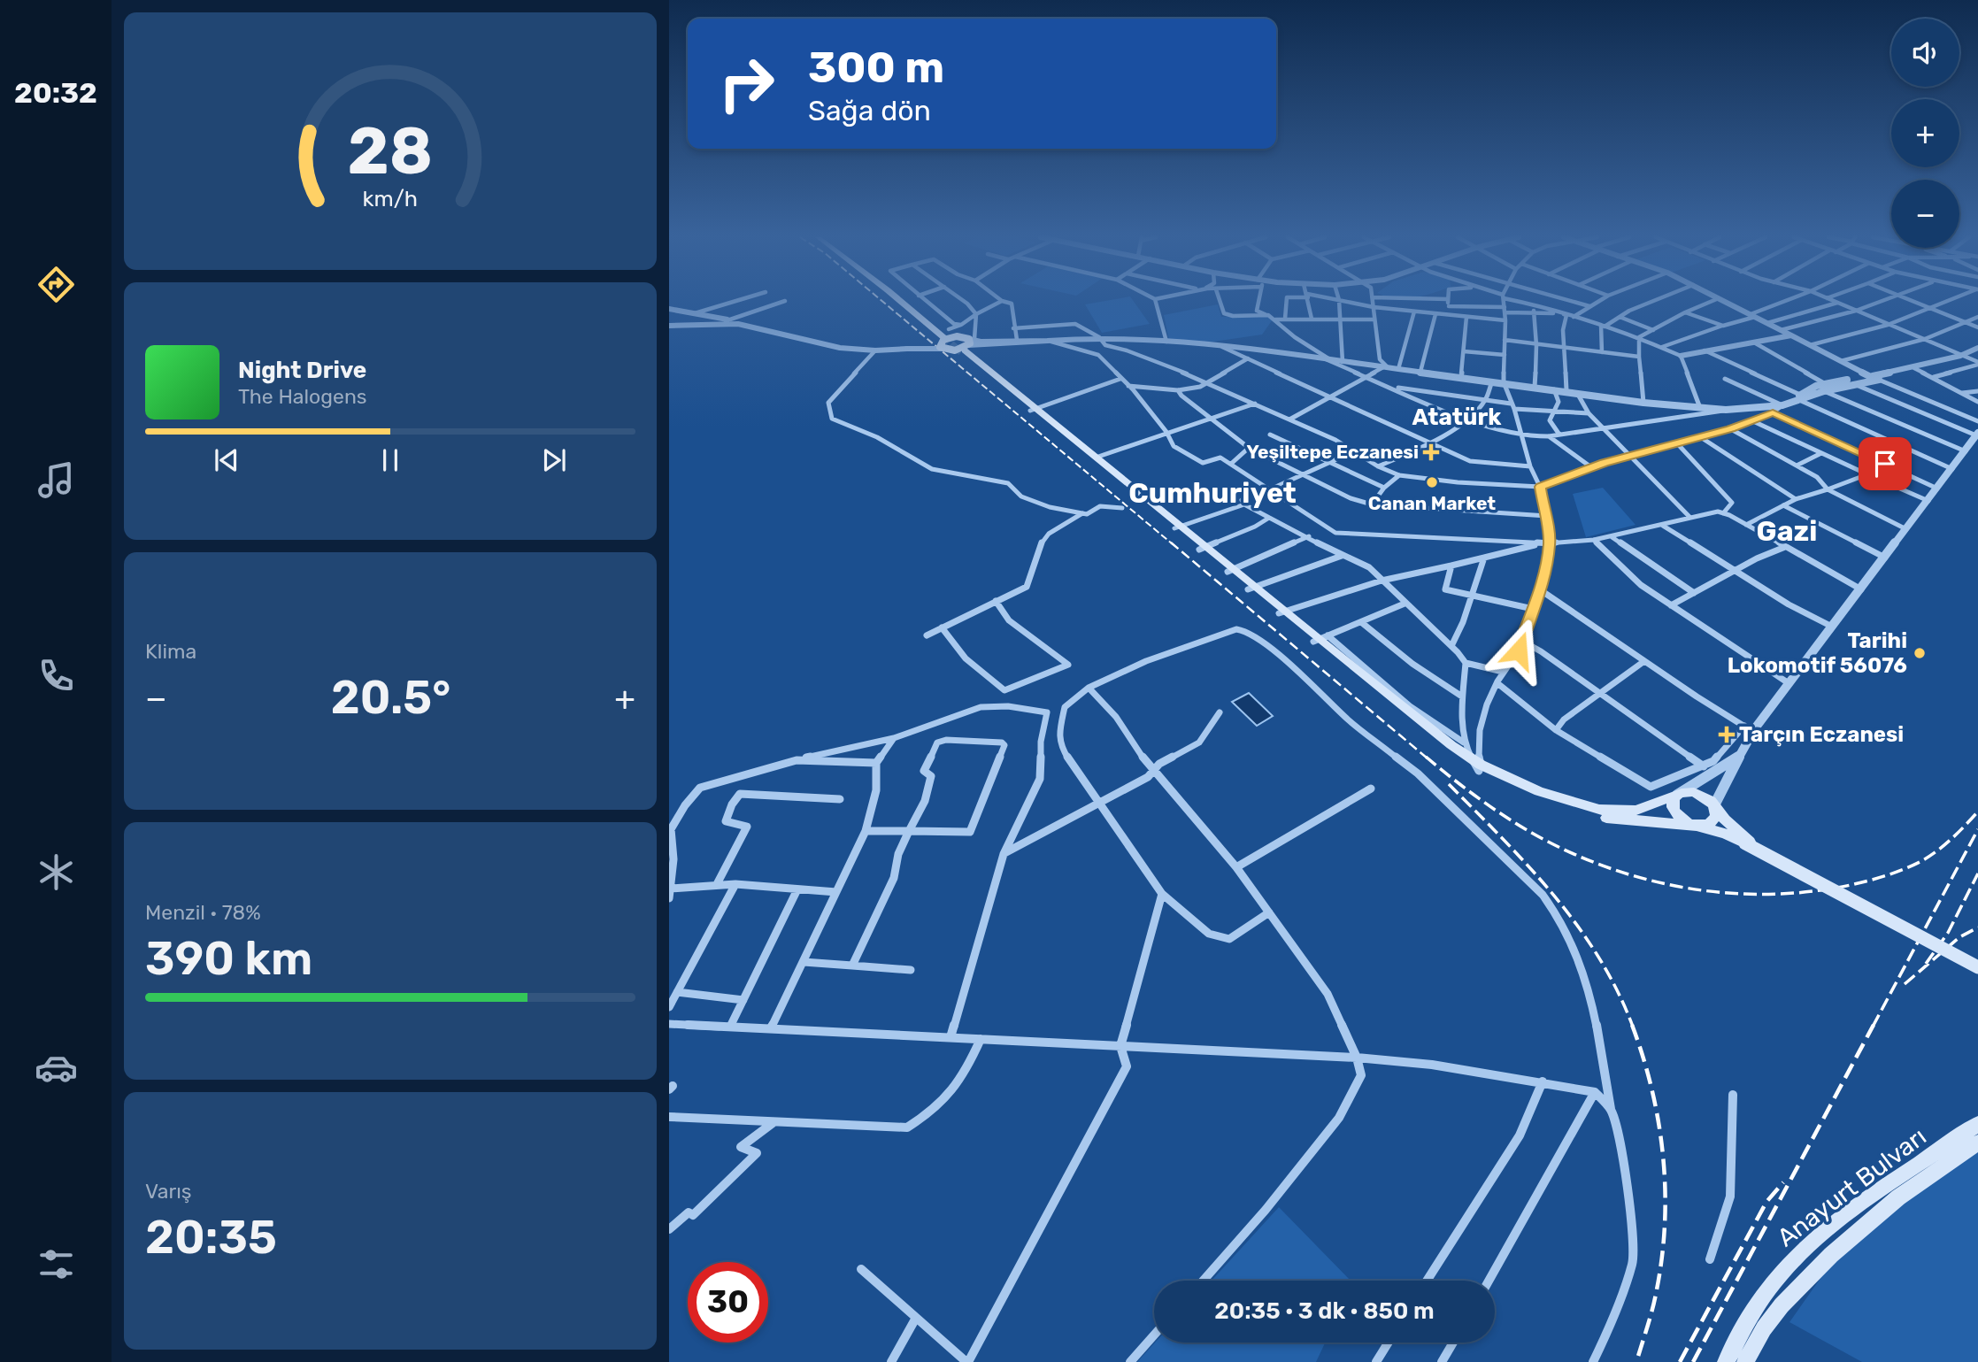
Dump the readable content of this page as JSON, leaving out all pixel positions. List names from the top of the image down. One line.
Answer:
{"streets":{"main road":["Anayurt Bulvarı"]},"districts":["Atatürk","Cumhuriyet","Gazi"],"places":{"health":["Yeşiltepe Eczanesi","Tarçın Eczanesi"],"other":["Canan Market","Tarihi Lokomotif 56076"]},"page":{"tabs":"20:32","map_buttons":["+","−"],"turn":["300 m","Sağa dön"],"song":["Night Drive","The Halogens"],"tile":["Klima",["Menzil · 78%","390 km"],["Varış","20:35"]],"heat":["−","20.5°","+"],"limit":"30","trip":"20:35 · 3 dk · 850 m","gauge":["28","km/h"]}}
